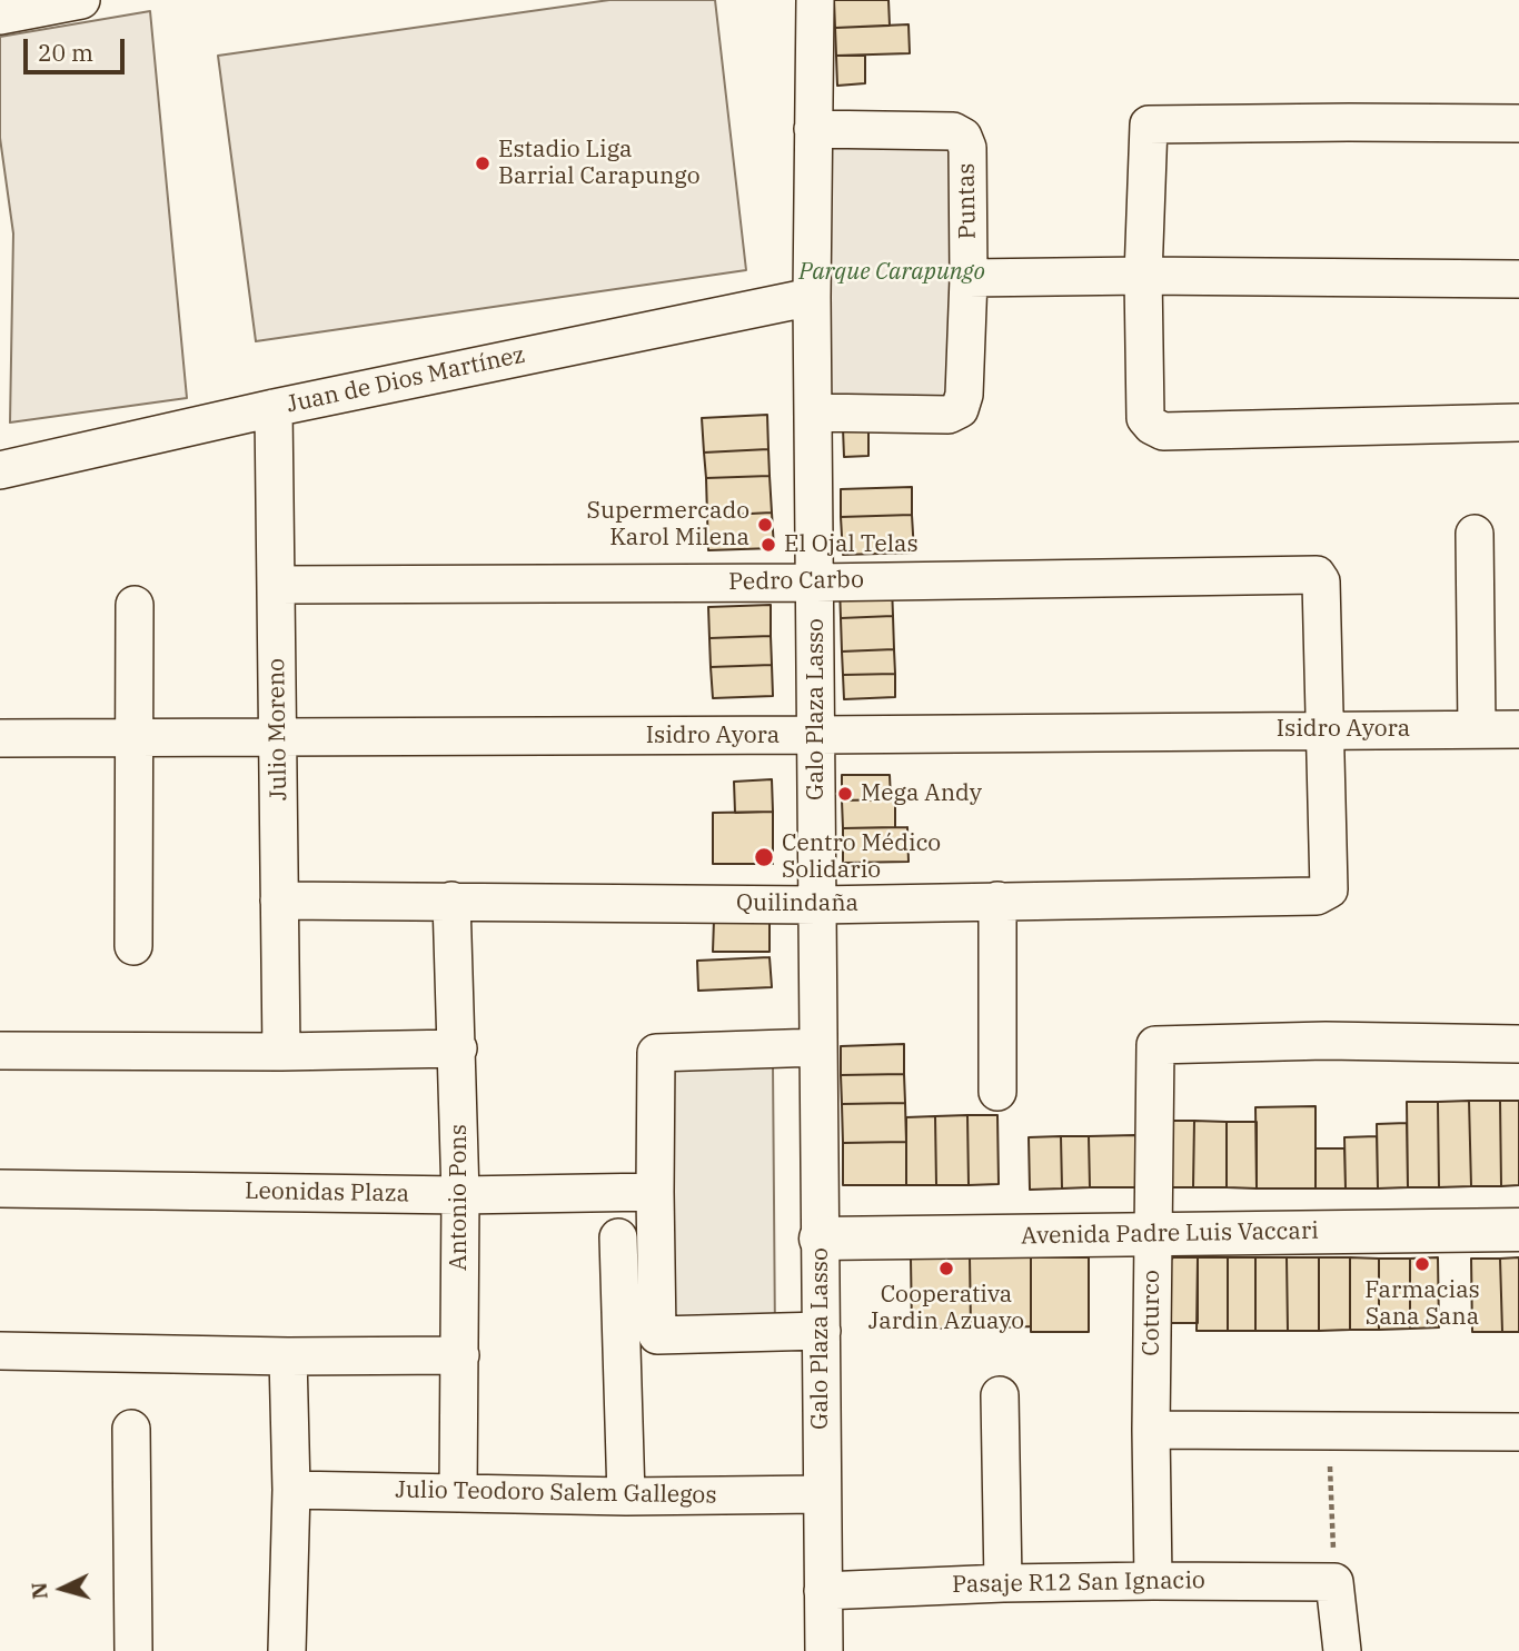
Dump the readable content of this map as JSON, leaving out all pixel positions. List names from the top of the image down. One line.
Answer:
{"streets":{"main road":["Avenida Padre Luis Vaccari"],"street":["Puntas","Juan de Dios Martínez","Pedro Carbo","Galo Plaza Lasso","Julio Moreno","Isidro Ayora","Quilindaña","Leonidas Plaza","Antonio Pons","Coturco","Julio Teodoro Salem Gallegos","Pasaje R12 San Ignacio"]},"crossings":[["Puntas","Galo Plaza Lasso"],["Juan de Dios Martínez","Galo Plaza Lasso"],["Juan de Dios Martínez","Julio Moreno"],["Pedro Carbo","Galo Plaza Lasso"],["Pedro Carbo","Julio Moreno"],["Pedro Carbo","Isidro Ayora"],["Pedro Carbo","Quilindaña"],["Galo Plaza Lasso","Isidro Ayora"],["Galo Plaza Lasso","Quilindaña"],["Galo Plaza Lasso","Avenida Padre Luis Vaccari"],["Galo Plaza Lasso","Julio Teodoro Salem Gallegos"],["Galo Plaza Lasso","Pasaje R12 San Ignacio"],["Julio Moreno","Isidro Ayora"],["Julio Moreno","Quilindaña"],["Isidro Ayora","Quilindaña"],["Quilindaña","Antonio Pons"],["Leonidas Plaza","Antonio Pons"],["Antonio Pons","Julio Teodoro Salem Gallegos"],["Avenida Padre Luis Vaccari","Coturco"],["Coturco","Pasaje R12 San Ignacio"]],"parks":["Parque Carapungo"],"places":["Estadio Liga Barrial Carapungo","Supermercado Karol Milena","El Ojal Telas","Mega Andy","Centro Médico Solidario","Farmacias Sana Sana","Cooperativa Jardin Azuayo"],"scale_bar":"20 m","north":"left"}
